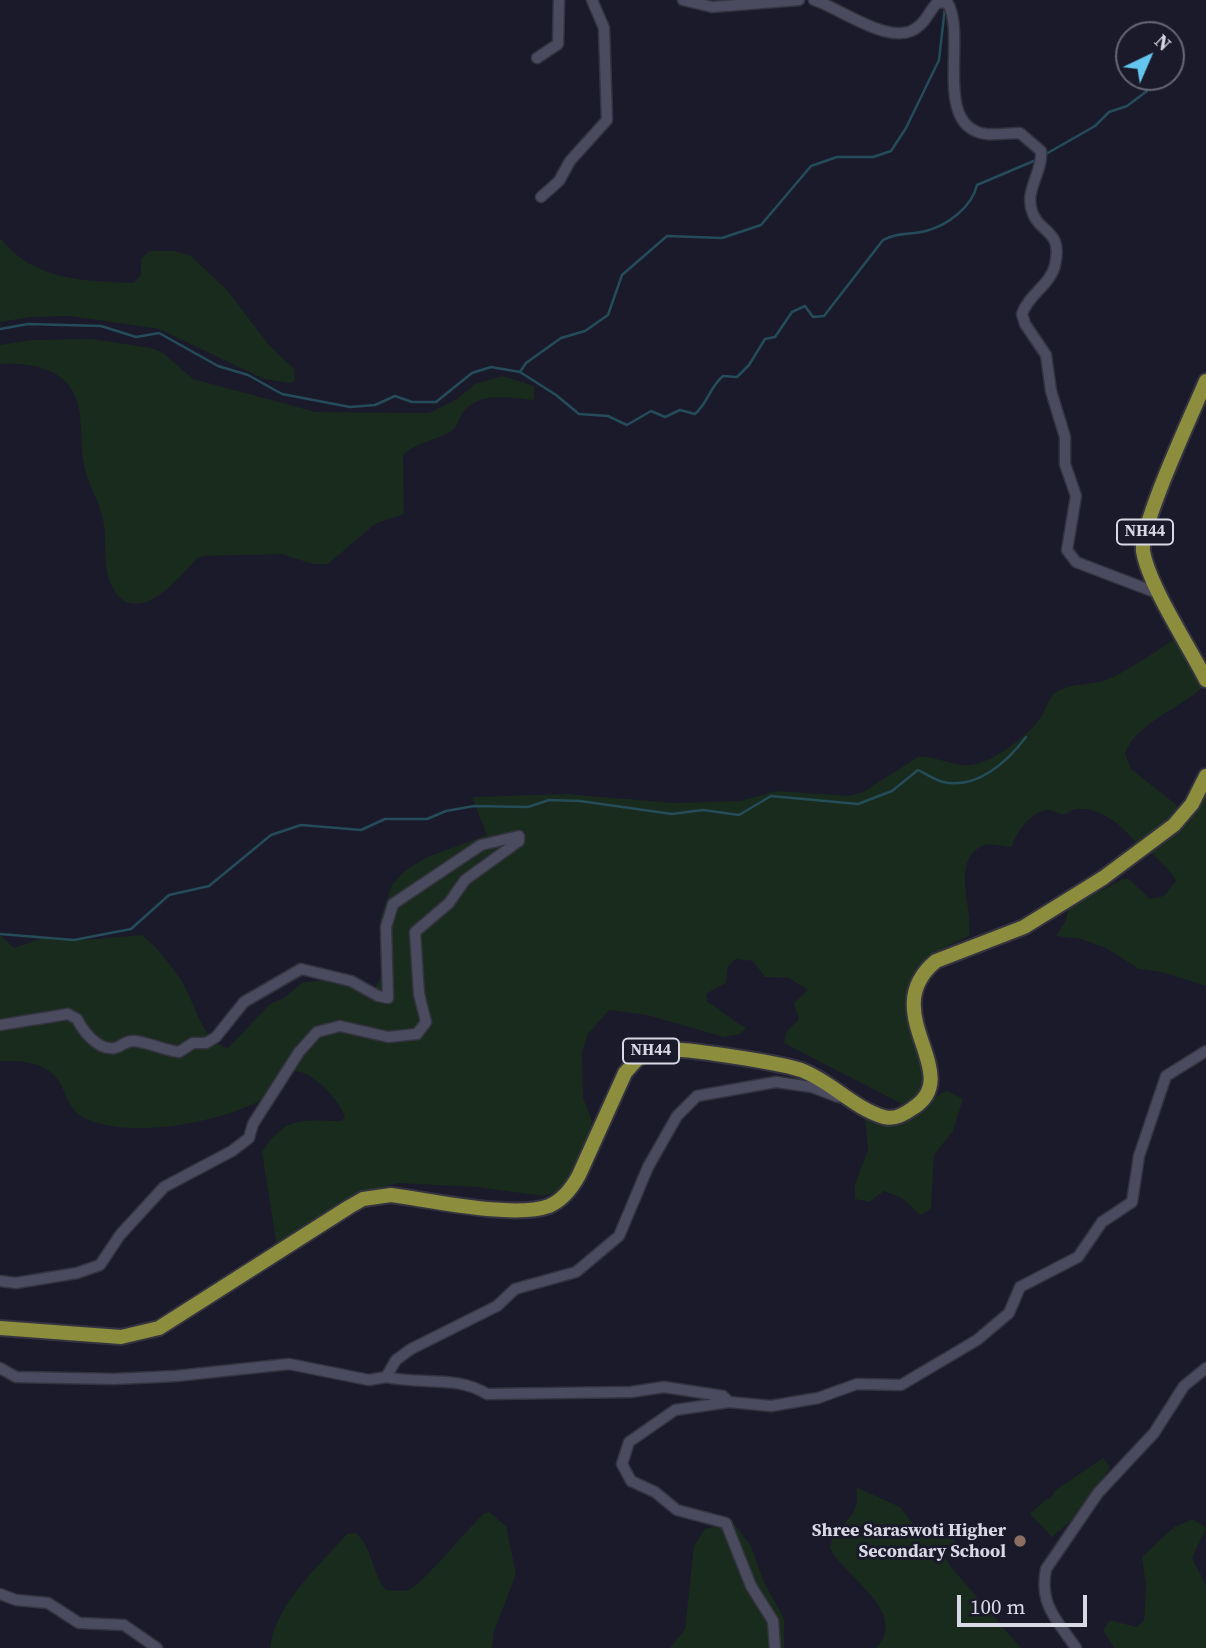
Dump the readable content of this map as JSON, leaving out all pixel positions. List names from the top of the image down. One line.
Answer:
{"streets":{"main road":["NH44"]},"places":["Shree Saraswoti Higher Secondary School"],"scale_bar":"100 m","north":"top right"}
